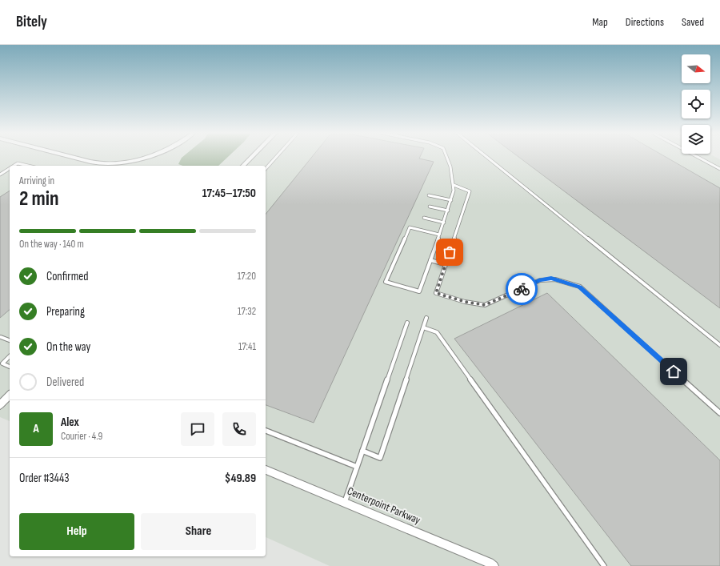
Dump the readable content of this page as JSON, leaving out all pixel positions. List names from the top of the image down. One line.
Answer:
{"streets":{"street":["Centerpoint Parkway"]},"north":"right","page":{"header":"Bitely","nav":["Map","Directions","Saved"],"heading":["2 min","Arriving in","17:45–17:50"],"panel":["Alex","Courier · 4.9","Order #3443","$49.89"],"bar":"On the way · 140 m","list":[["Confirmed","17:20"],["Preparing","17:32"],["On the way","17:41"],"Delivered"],"round":"A","buttons":["Help","Share"]}}
